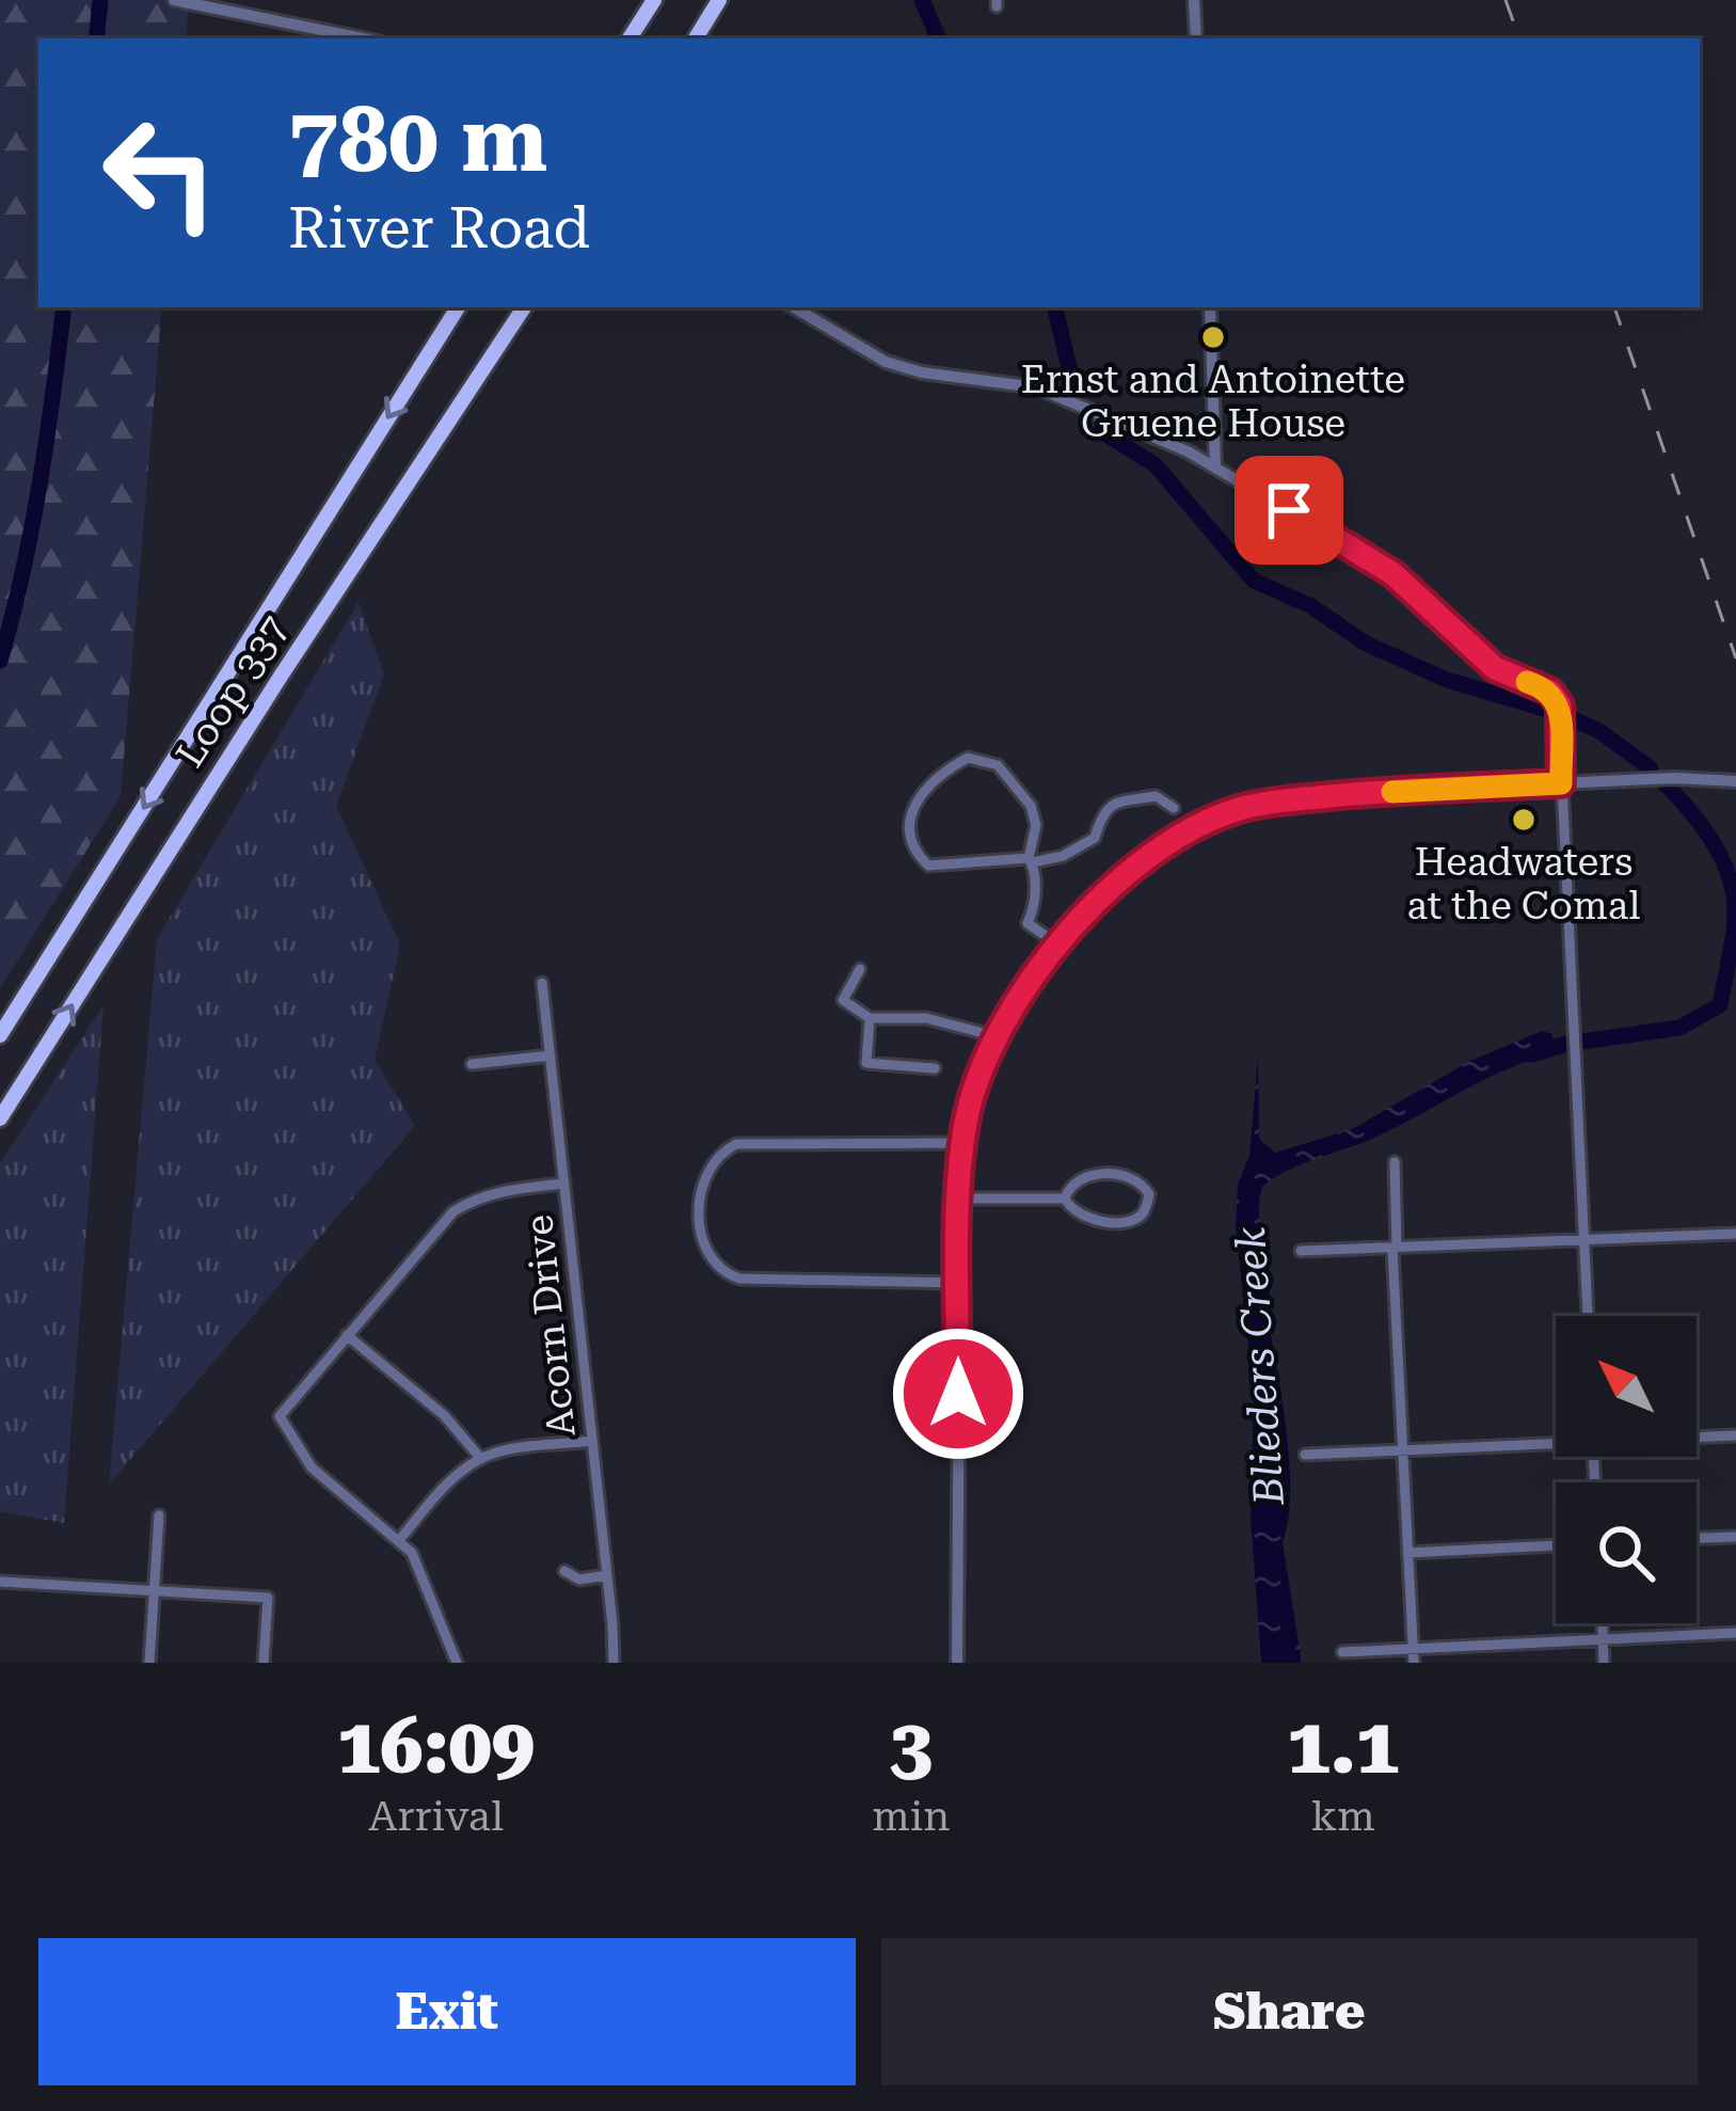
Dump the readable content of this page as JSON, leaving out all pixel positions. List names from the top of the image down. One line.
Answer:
{"streets":{"main road":["Loop 337"],"street":["Acorn Drive"]},"water":["Blieders Creek"],"places":["Ernst and Antoinette Gruene House","Headwaters at the Comal"],"north":"top left","page":{"turn":["780 m","River Road"],"eta":["16:09","Arrival","3","min","1.1","km"],"buttons":["Exit","Share"]}}
